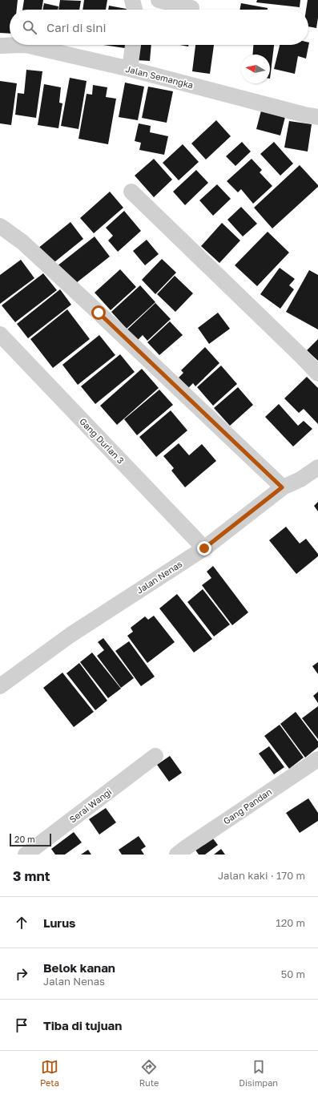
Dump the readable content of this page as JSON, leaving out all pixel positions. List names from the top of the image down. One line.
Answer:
{"streets":{"street":["Jalan Semangka","Gang Durian 3","Jalan Nenas","Serai Wangi","Gang Pandan"]},"crossings":[["Gang Durian 3","Jalan Nenas"]],"scale_bar":"20 m","north":"left","page":{"search":"Cari di sini","scale":"20 m","heading":["3 mnt","Jalan kaki · 170 m"],"list":[["Lurus","120 m"],["Belok kanan","Jalan Nenas","50 m"],"Tiba di tujuan"],"nav":["Peta","Rute","Disimpan"]}}
